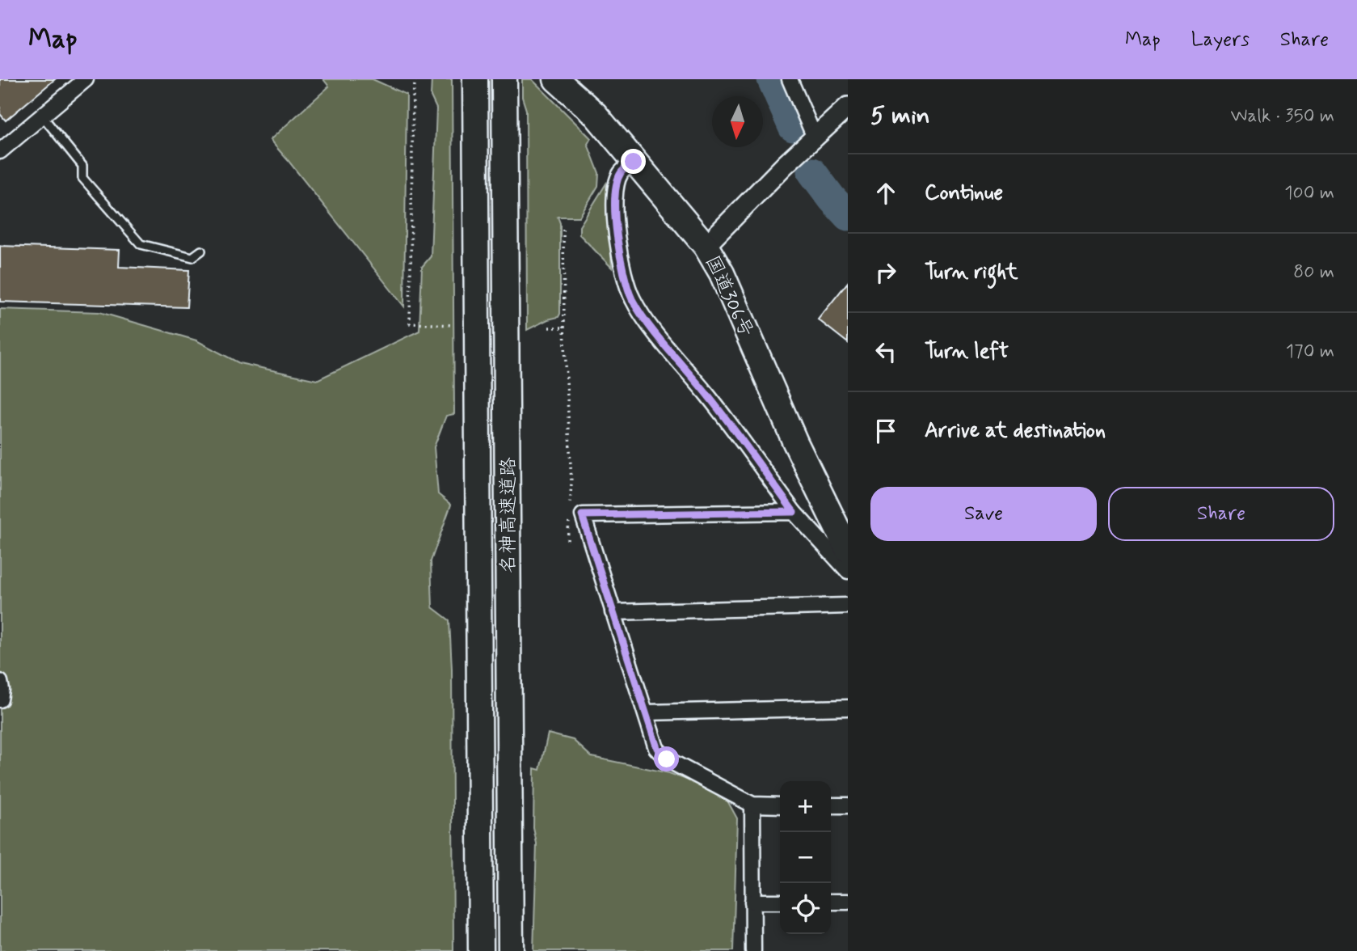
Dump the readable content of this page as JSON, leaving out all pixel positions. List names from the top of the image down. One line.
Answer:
{"streets":{"highway":["国道306号","名神高速道路"]},"north":"bottom","page":{"header":"Map","nav":["Map","Layers","Share"],"heading":["5 min","Walk · 350 m"],"list":[["Continue","100 m"],["Turn right","80 m"],["Turn left","170 m"],"Arrive at destination"],"buttons":["Save","Share"],"map_buttons":["+","−"]}}
